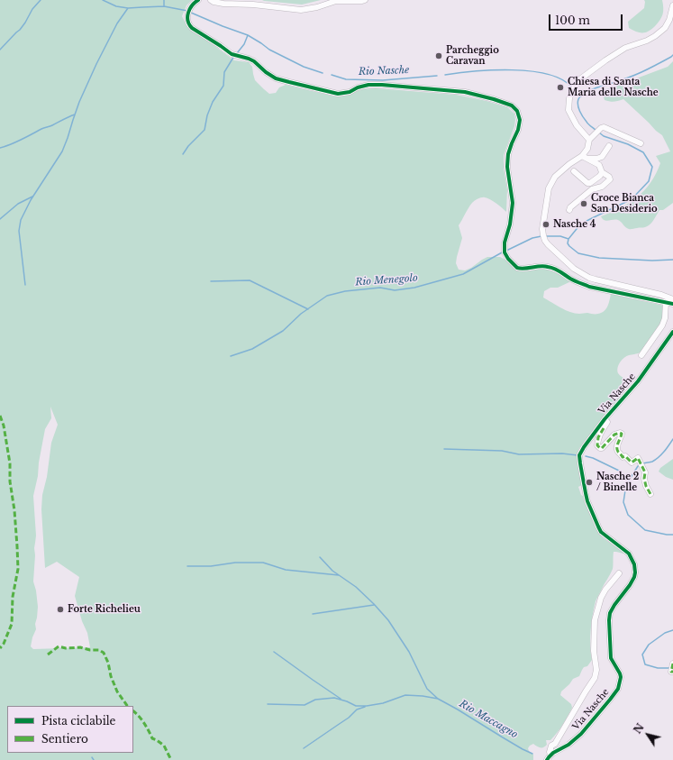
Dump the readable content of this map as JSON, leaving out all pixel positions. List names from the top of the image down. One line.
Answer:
{"streets":{"street":["Via Nasche"]},"water":["Rio Nasche","Rio Menegolo","Rio Maccagno"],"places":["Parcheggio Caravan","Chiesa di Santa Maria delle Nasche","Croce Bianca San Desiderio","Nasche 4","Nasche 2 / Binelle","Forte Richelieu"],"legend":["Pista ciclabile","Sentiero"],"scale_bar":"100 m","north":"top left"}
